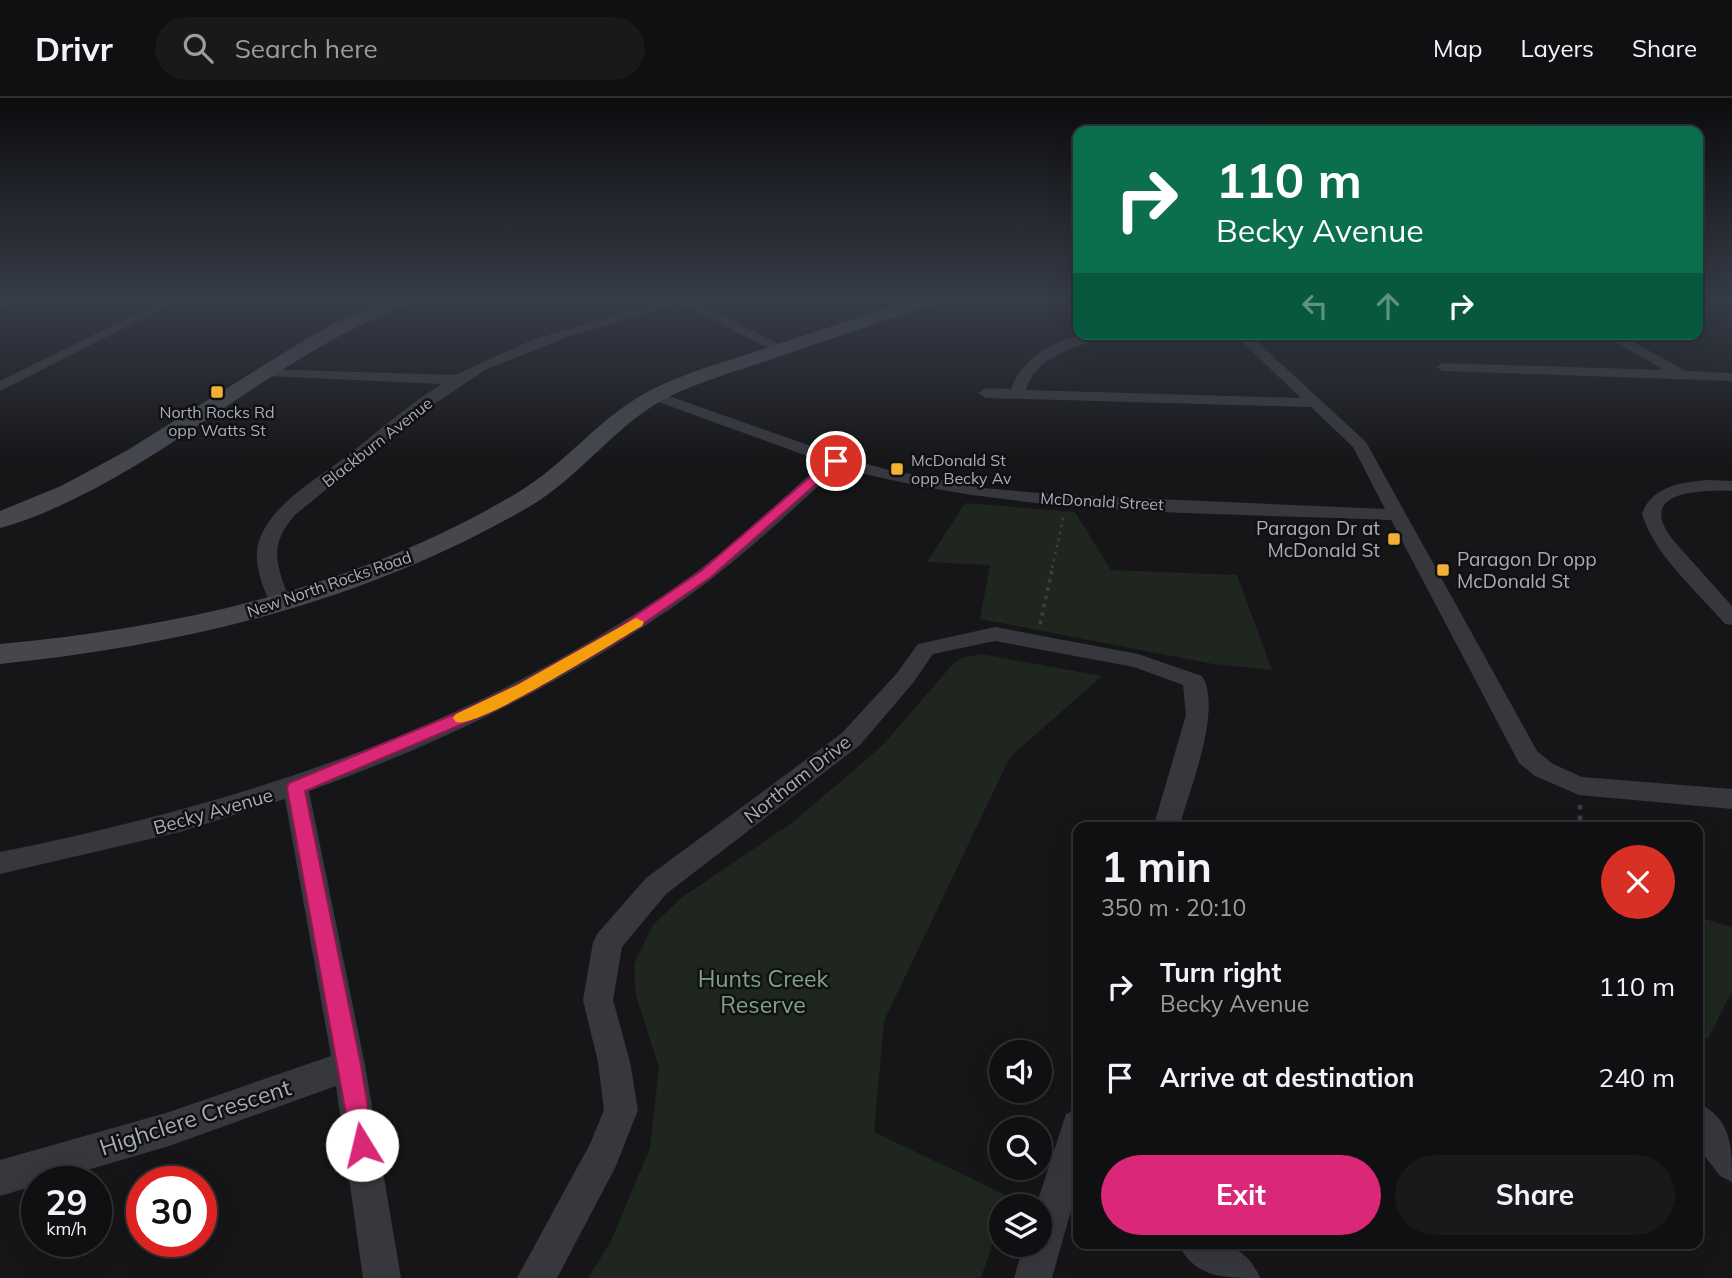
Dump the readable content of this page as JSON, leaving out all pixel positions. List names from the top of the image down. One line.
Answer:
{"streets":{"street":["Blackburn Avenue","McDonald Street","New North Rocks Road","Northam Drive","Becky Avenue","Highclere Crescent"]},"crossings":[["Blackburn Avenue","New North Rocks Road"],["McDonald Street","New North Rocks Road"],["McDonald Street","Becky Avenue"]],"parks":["Hunts Creek Reserve"],"places":{"transit":["North Rocks Rd opp Watts St","McDonald St opp Becky Av","Paragon Dr at McDonald St","Paragon Dr opp McDonald St"]},"page":{"header":"Drivr","search":"Search here","nav":["Map","Layers","Share"],"turn":["110 m","Becky Avenue"],"heading":["1 min","350 m · 20:10"],"list":[{"name":"Turn right","note":"Becky Avenue","value":"110 m"},{"name":"Arrive at destination","value":"240 m"}],"buttons":["Exit","Share"],"speed":"29 km/h","limit":"30"}}
